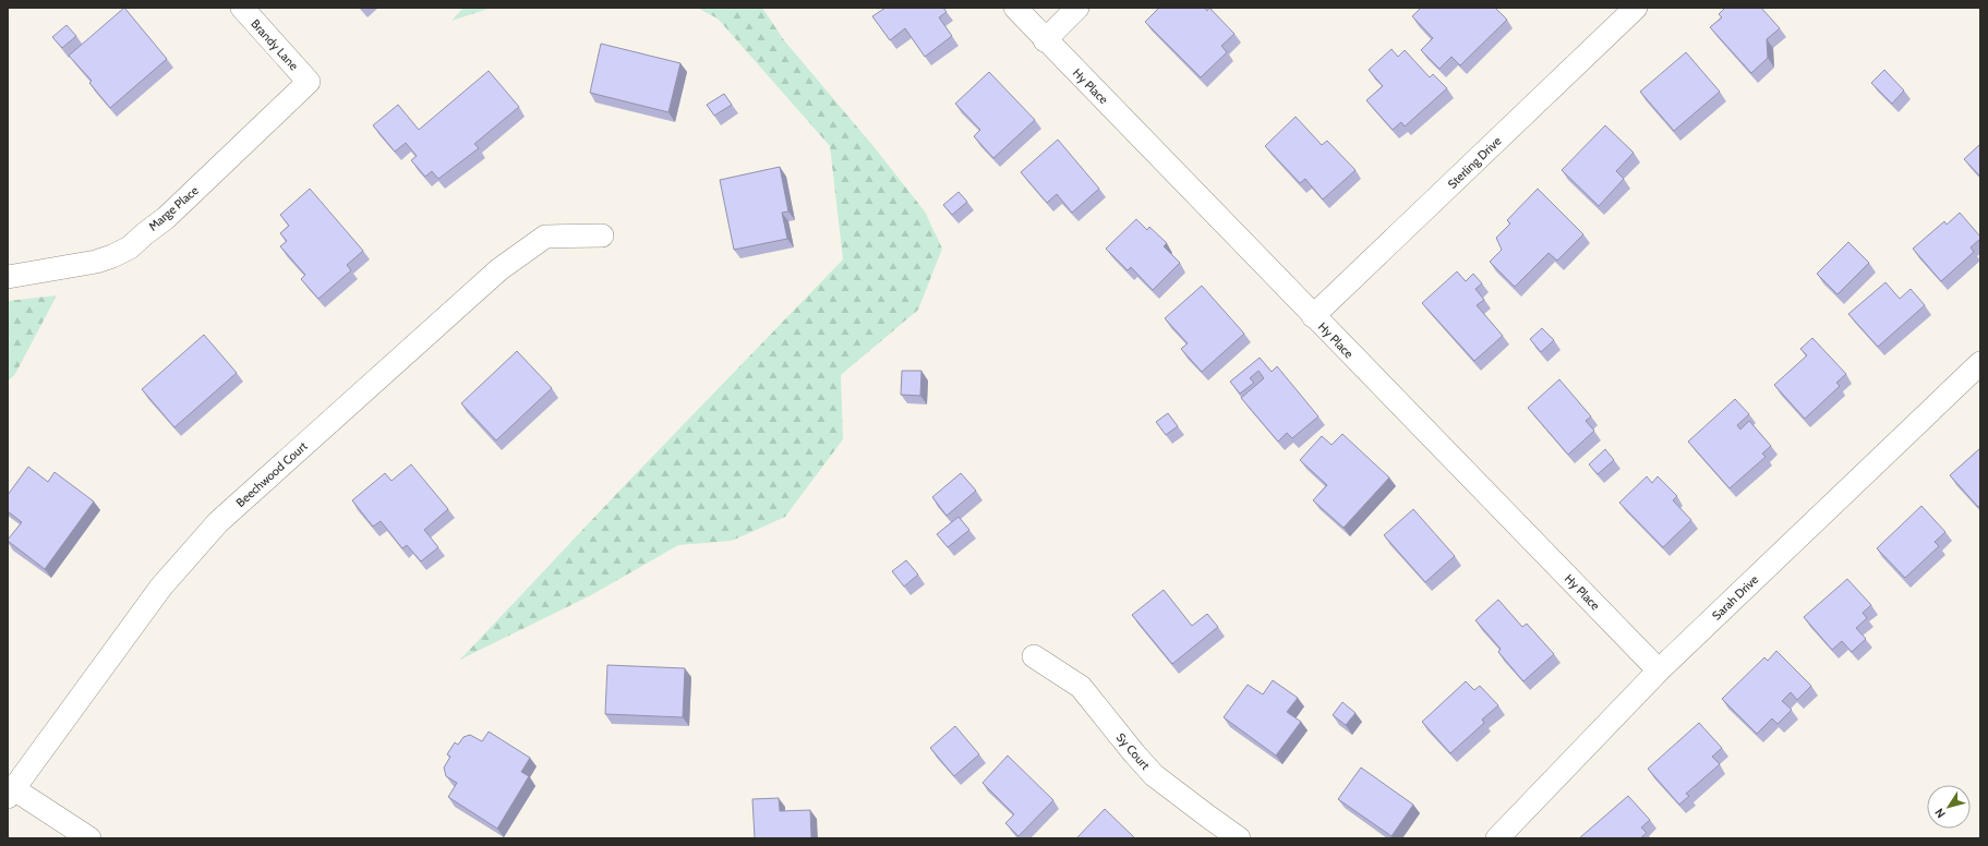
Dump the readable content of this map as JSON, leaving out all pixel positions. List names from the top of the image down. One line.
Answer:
{"streets":{"street":["Brandy Lane","Hy Place","Sterling Drive","Marge Place","Beechwood Court","Sarah Drive","Sy Court"]},"crossings":[["Brandy Lane","Marge Place"],["Hy Place","Sterling Drive"],["Hy Place","Sarah Drive"]],"north":"bottom left"}
